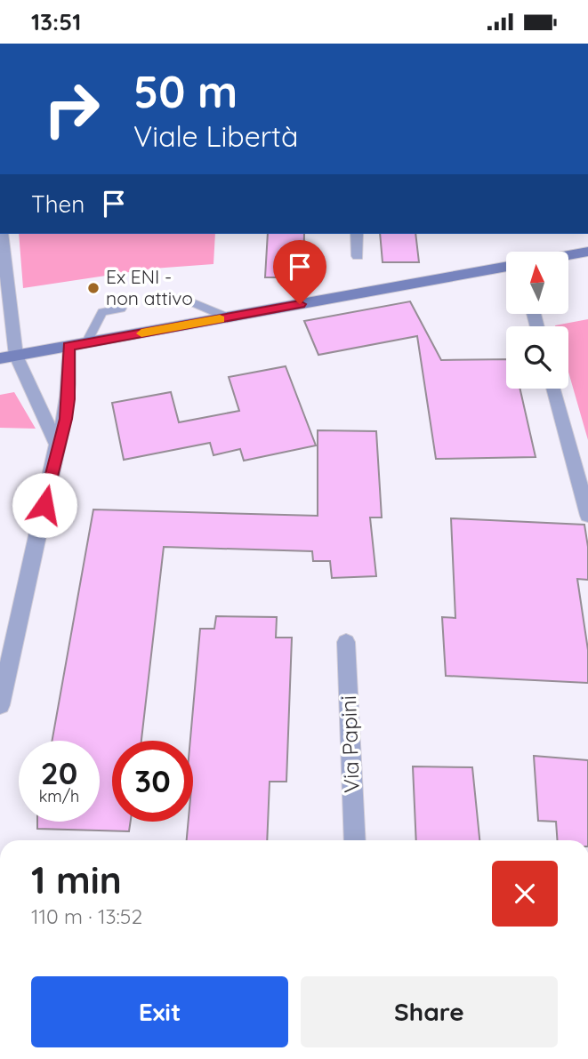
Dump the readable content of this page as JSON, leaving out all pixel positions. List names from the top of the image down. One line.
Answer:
{"streets":{"street":["Via Papini"]},"places":["Ex ENI - non attivo"],"north":"top","page":{"status":"13:51","turn":["50 m","Viale Libertà"],"then":"Then","speed":"20 km/h","limit":"30","heading":["1 min","110 m · 13:52"],"buttons":["Exit","Share"]}}
